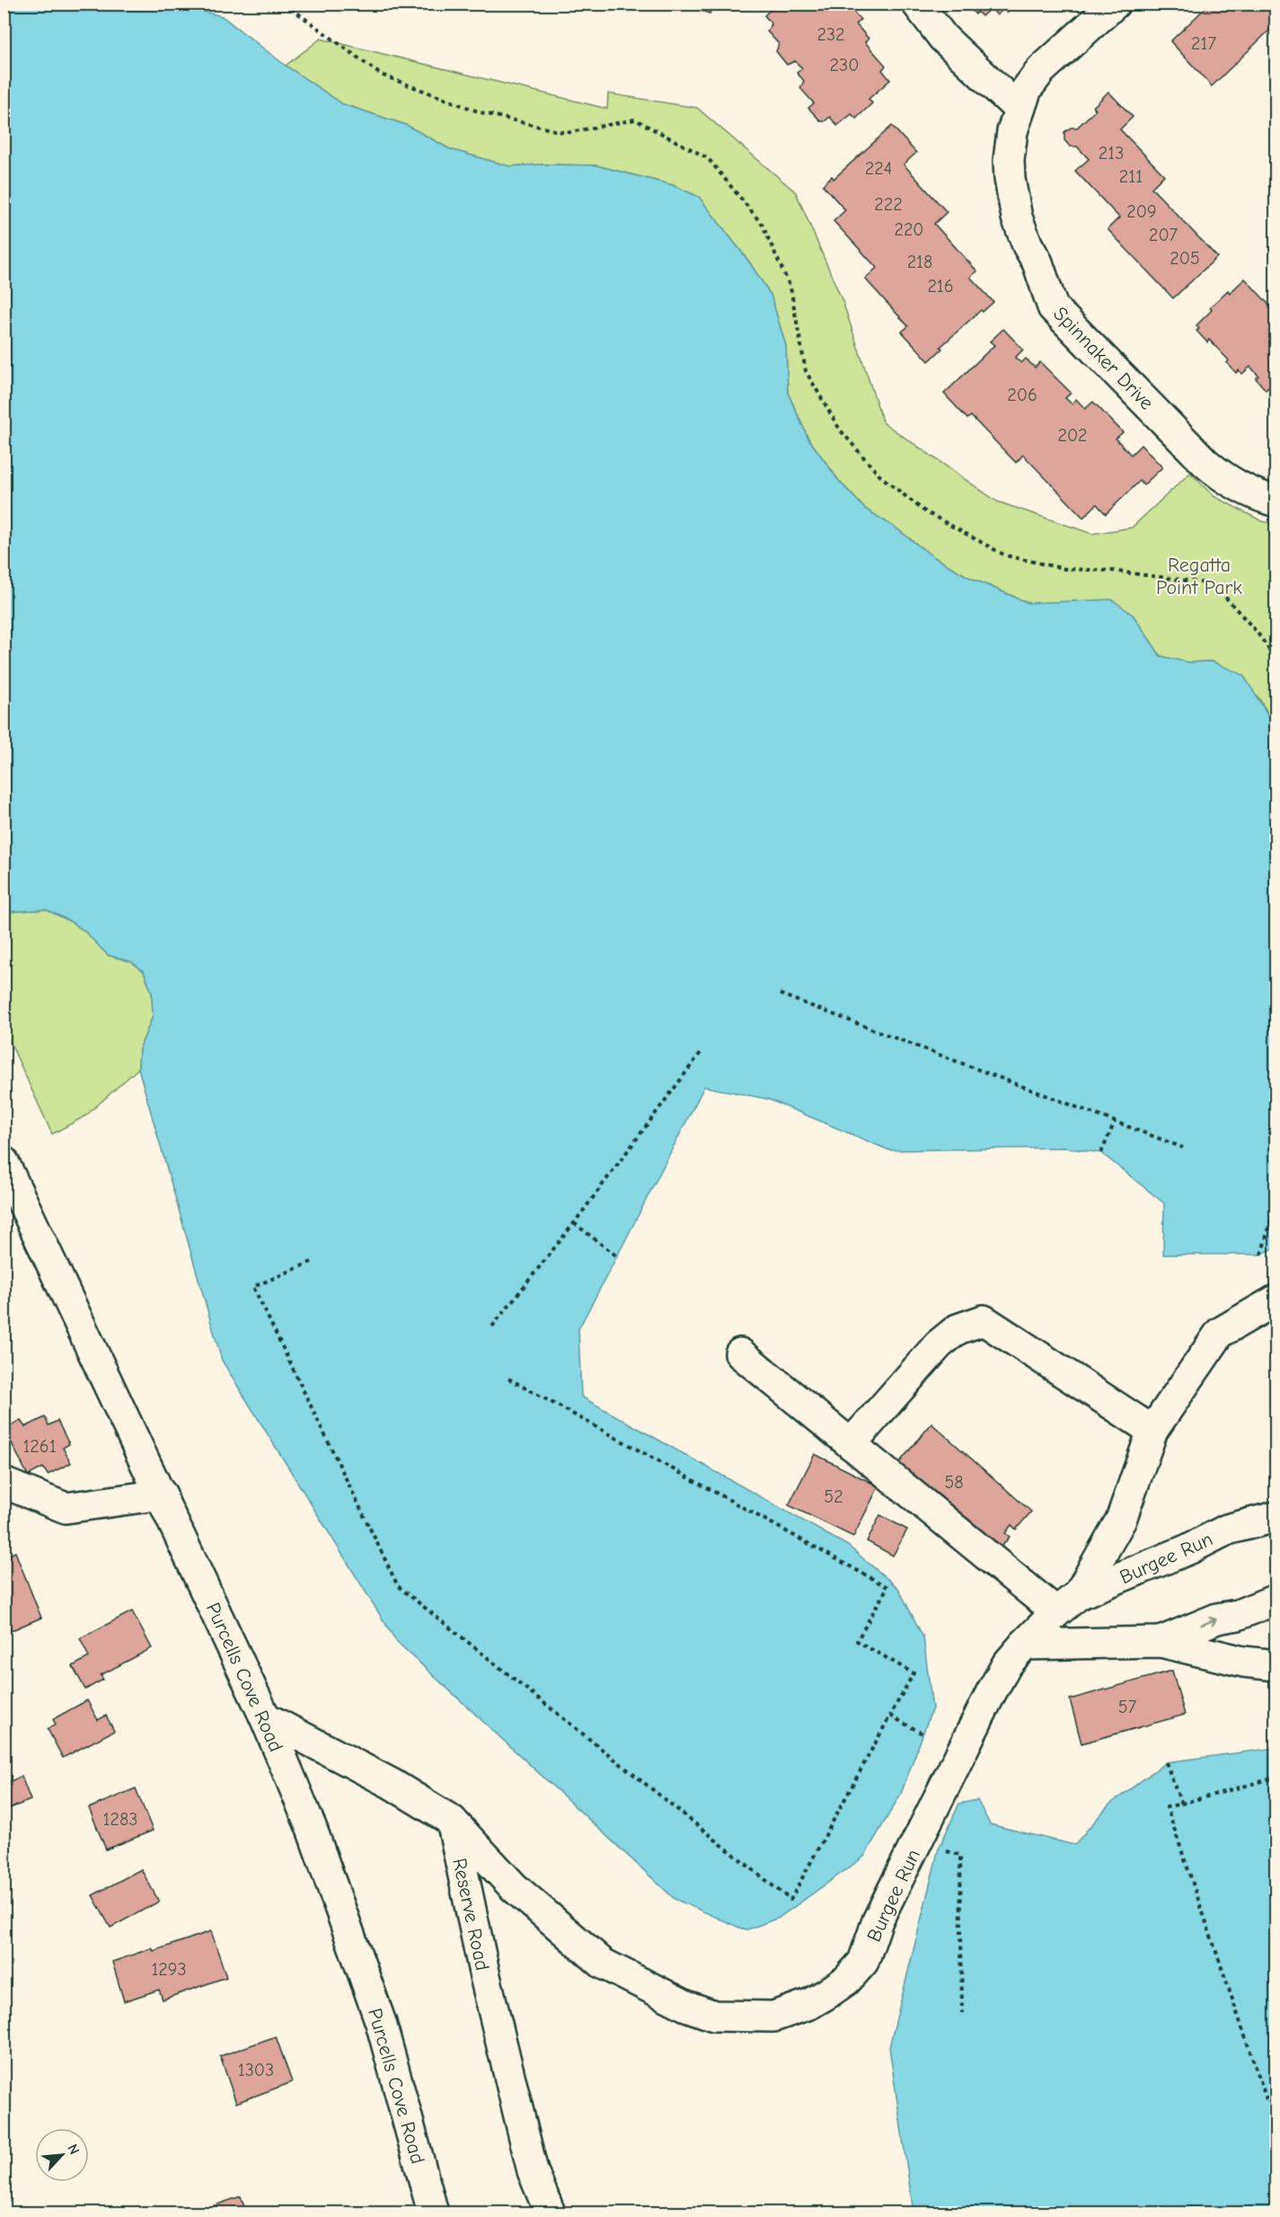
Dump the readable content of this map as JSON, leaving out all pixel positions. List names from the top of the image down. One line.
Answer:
{"streets":{"street":["Spinnaker Drive","Burgee Run","Purcells Cove Road","Reserve Road"]},"crossings":[["Burgee Run","Reserve Road"]],"parks":["Regatta Point Park"],"house_numbers":["232","217","230","213","224","211","222","209","220","207","205","218","216","206","202","1261","58","52","57","1283","1293","1303"],"north":"top right"}
